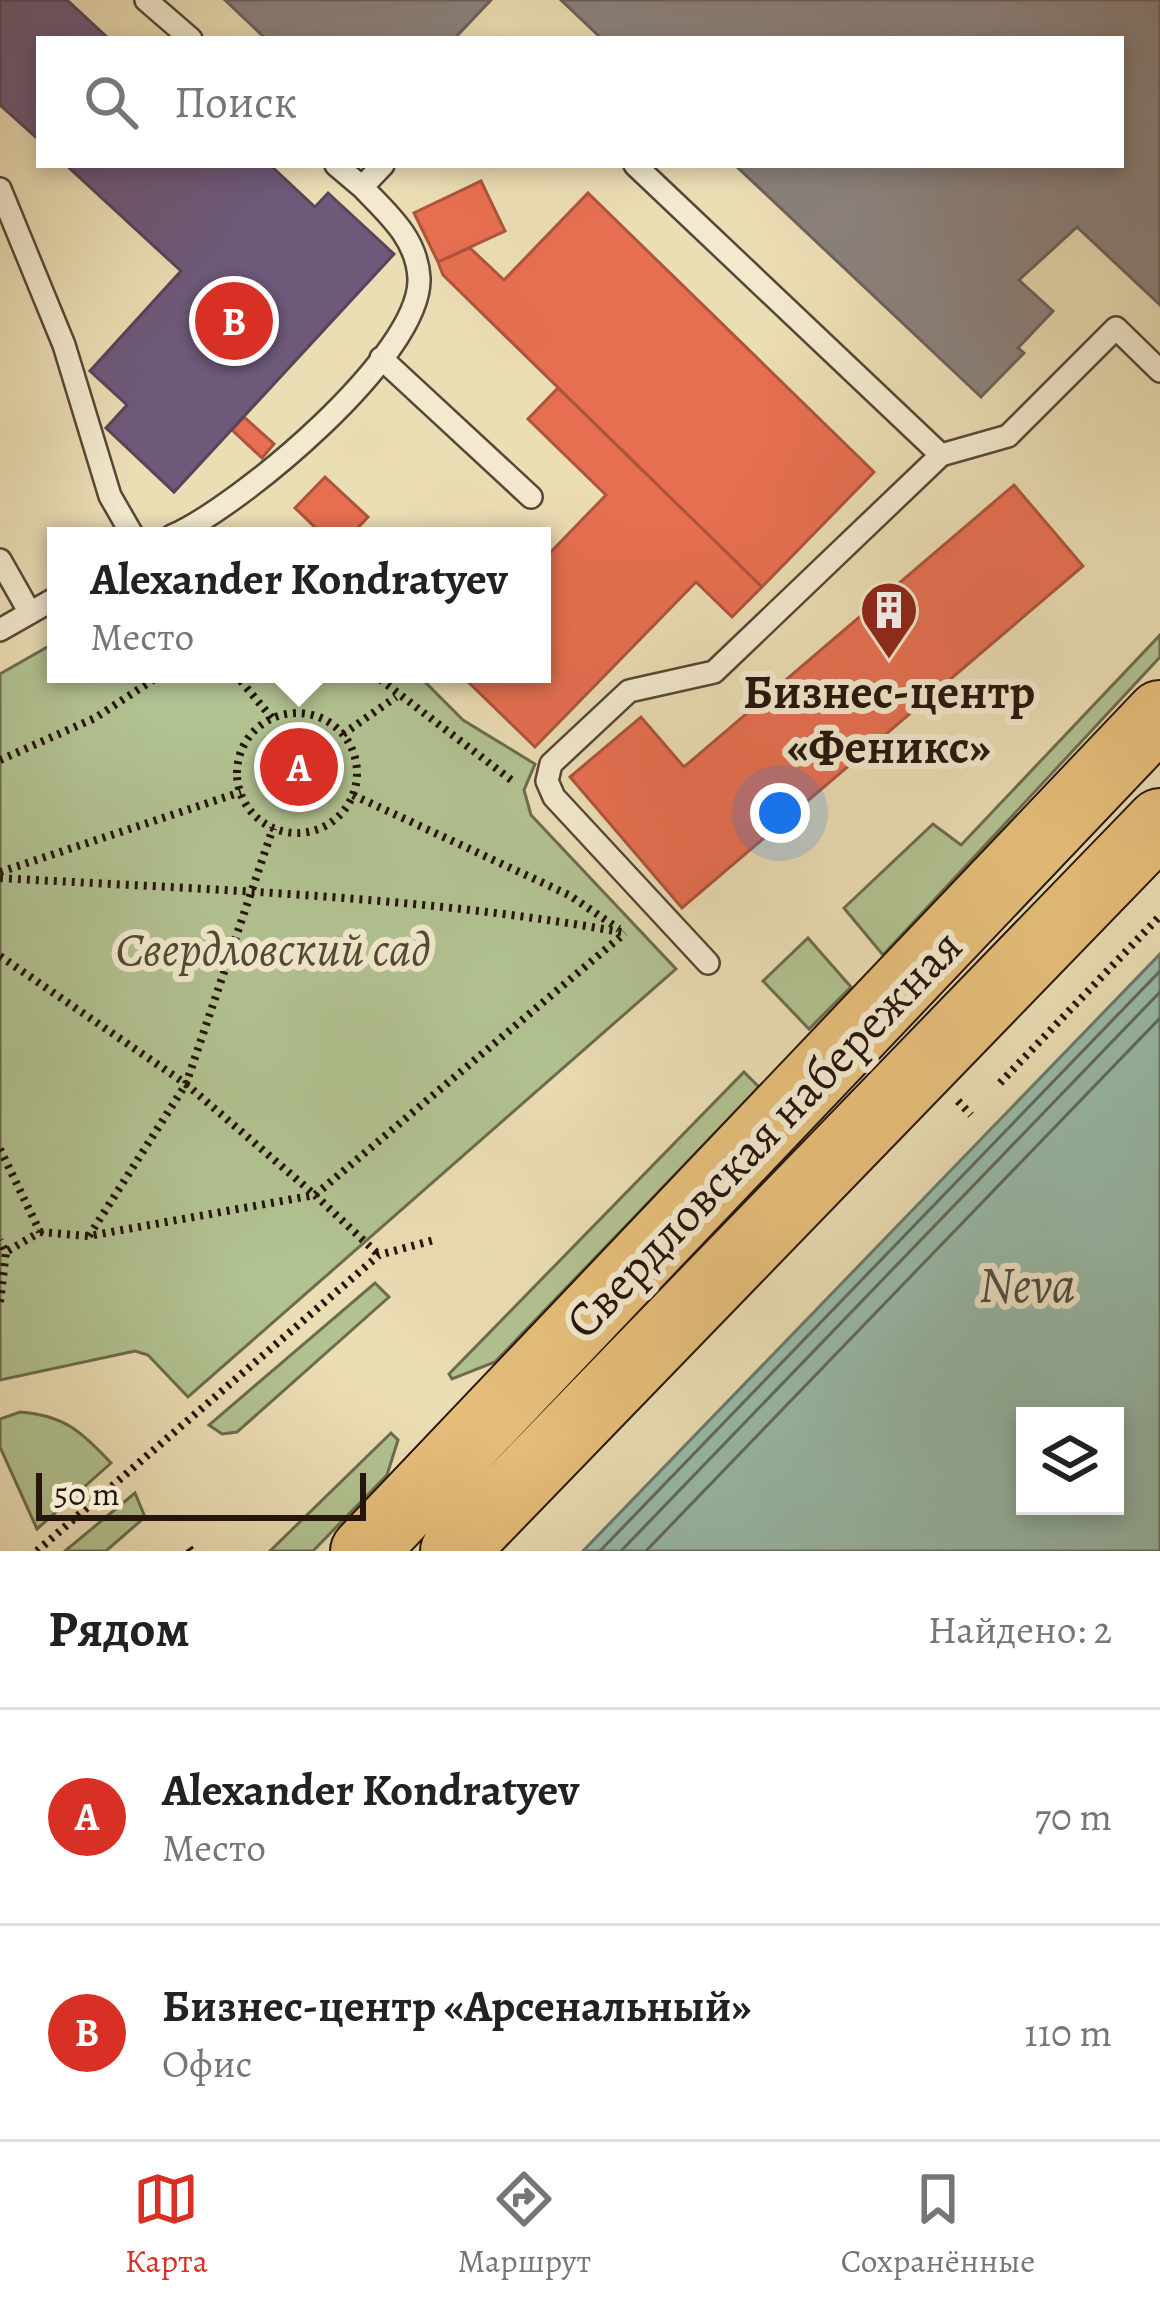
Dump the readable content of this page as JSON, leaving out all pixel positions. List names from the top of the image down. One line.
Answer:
{"streets":{"main road":["Свердловская набережная"]},"water":["Neva"],"parks":["Свердловский сад"],"places":{"building":["Бизнес-центр «Феникс»"]},"scale_bar":"50 m","page":{"search":"Поиск","pins":["B","A"],"popup":["Alexander Kondratyev","Место"],"scale":"50 m","heading":["Рядом","Найдено: 2"],"list":[{"mark":"A","name":"Alexander Kondratyev","note":"Место","value":"70 m"},{"mark":"B","name":"Бизнес-центр «Арсенальный»","note":"Офис","value":"110 m"}],"nav":["Карта","Маршрут","Сохранённые"]}}
